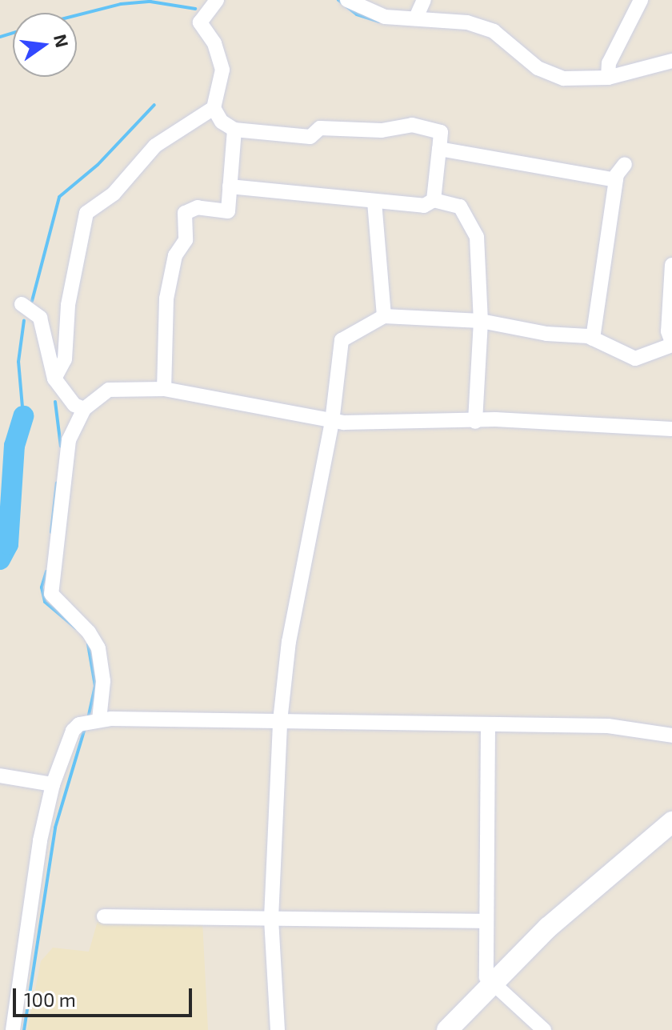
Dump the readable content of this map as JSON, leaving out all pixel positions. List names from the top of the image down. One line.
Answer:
{"scale_bar":"100 m","north":"right"}
